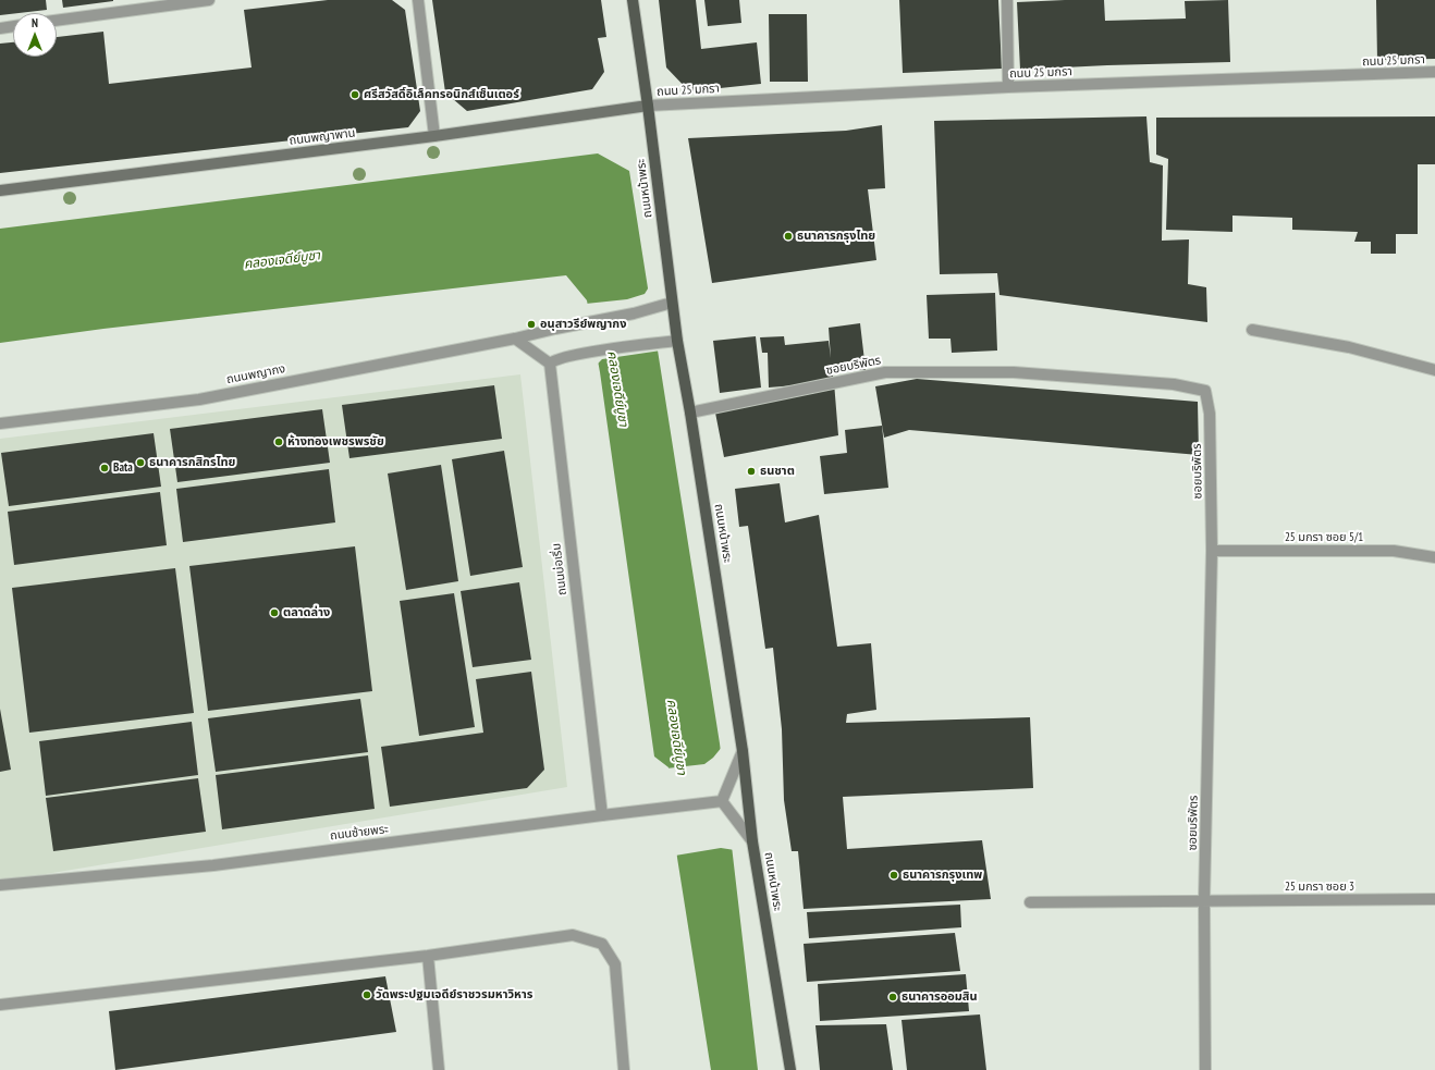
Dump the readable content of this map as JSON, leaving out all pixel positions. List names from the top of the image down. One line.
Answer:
{"streets":{"main road":["ถนนพญาพาน","ถนนหน้าพระ"],"street":["ถนน 25 มกรา","ซอยบริพัตร","ถนนพญากง","25 มกรา ซอย 5/1","ถนนบ่อเริ่ม","ถนนซ้ายพระ","25 มกรา ซอย 3"]},"crossings":[["ถนน 25 มกรา","ถนนพญาพาน"],["ถนน 25 มกรา","ถนนหน้าพระ"],["ถนนพญาพาน","ถนนหน้าพระ"],["ถนนหน้าพระ","ซอยบริพัตร"],["ถนนหน้าพระ","ถนนพญากง"],["ซอยบริพัตร","25 มกรา ซอย 5/1"],["ซอยบริพัตร","25 มกรา ซอย 3"],["ถนนบ่อเริ่ม","ถนนซ้ายพระ"]],"water":["คลองเจดีย์บูชา"],"places":["ศรีสวัสดิ์อิเล็คทรอนิกส์เซ็นเตอร์","ธนาคารกรุงไทย","อนุสาวรีย์พญากง","ห้างทองเพชรพรชัย","ธนาคารกสิกรไทย","Bata","ธนชาต","ตลาดล่าง","ธนาคารกรุงเทพ","วัดพระปฐมเจดีย์ราชวรมหาวิหาร","ธนาคารออมสิน"],"north":"top"}
